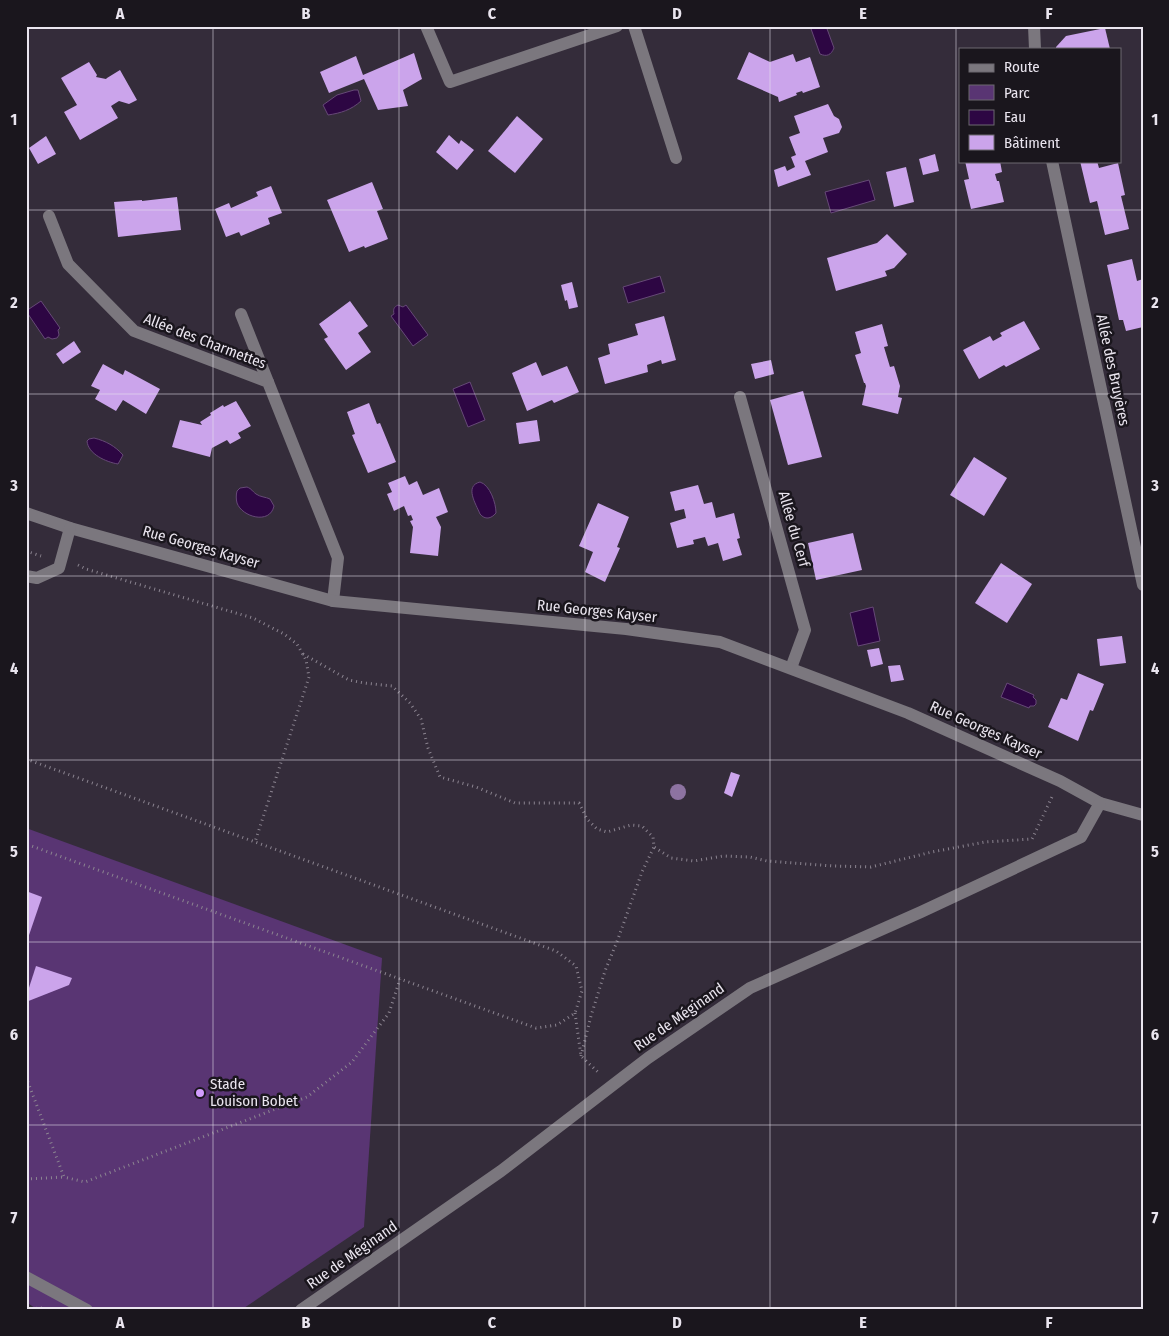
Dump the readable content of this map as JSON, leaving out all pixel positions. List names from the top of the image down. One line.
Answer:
{"streets":{"street":["Allée des Charmettes","Allée des Bruyères","Allée du Cerf","Rue Georges Kayser","Rue de Méginand"]},"crossings":[["Allée des Charmettes","Rue Georges Kayser"],["Allée du Cerf","Rue Georges Kayser"],["Rue Georges Kayser","Rue de Méginand"]],"places":["Stade Louison Bobet"],"legend":["Route","Parc","Eau","Bâtiment"],"grid":{"columns":["A","B","C","D","E","F"],"rows":["1","2","3","4","5","6","7"]}}
